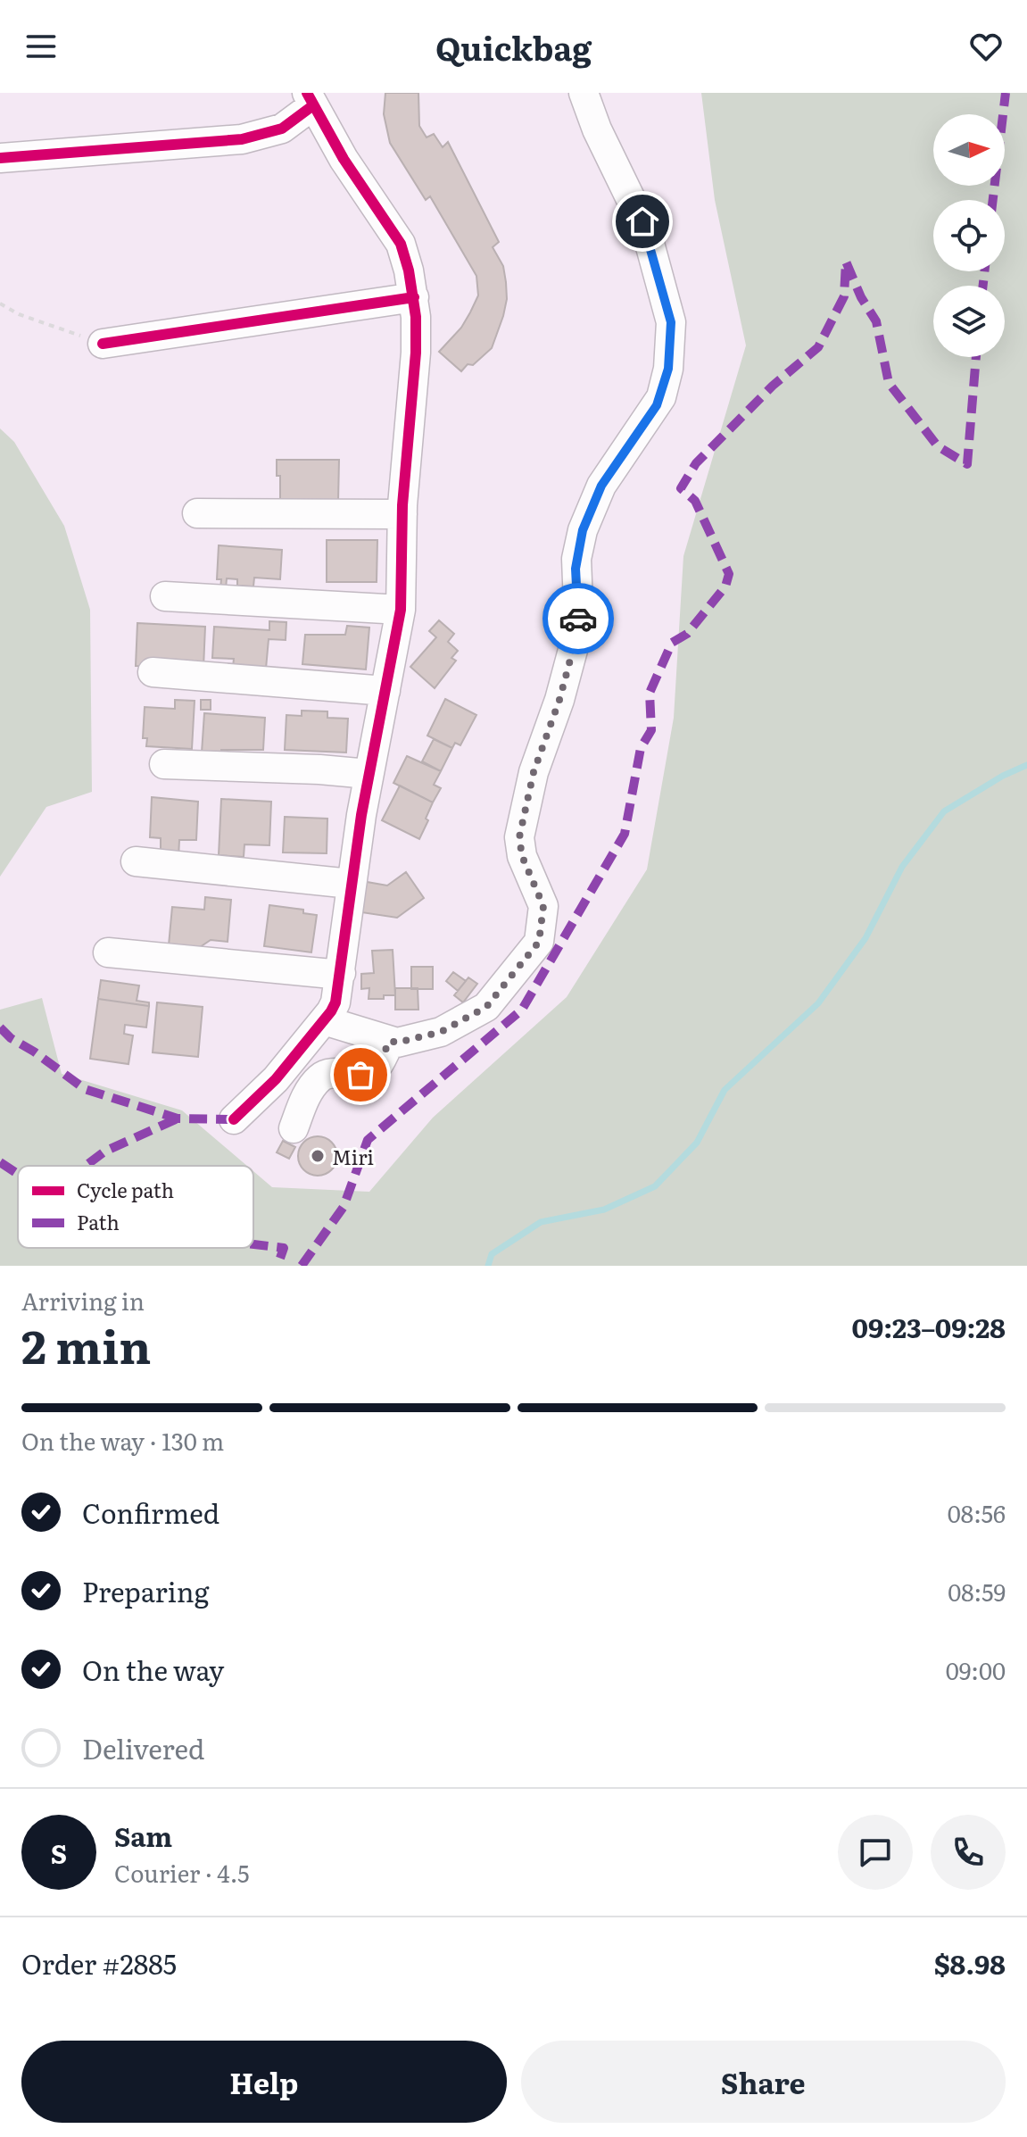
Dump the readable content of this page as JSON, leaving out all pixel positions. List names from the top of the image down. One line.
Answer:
{"places":["Miri"],"legend":["Cycle path","Path"],"north":"right","page":{"header":"Quickbag","heading":["2 min","Arriving in","09:23–09:28"],"panel":["Sam","Courier · 4.5","Order #2885","$8.98"],"bar":"On the way · 130 m","list":[["Confirmed","08:56"],["Preparing","08:59"],["On the way","09:00"],"Delivered"],"round":"S","buttons":["Help","Share"]}}
